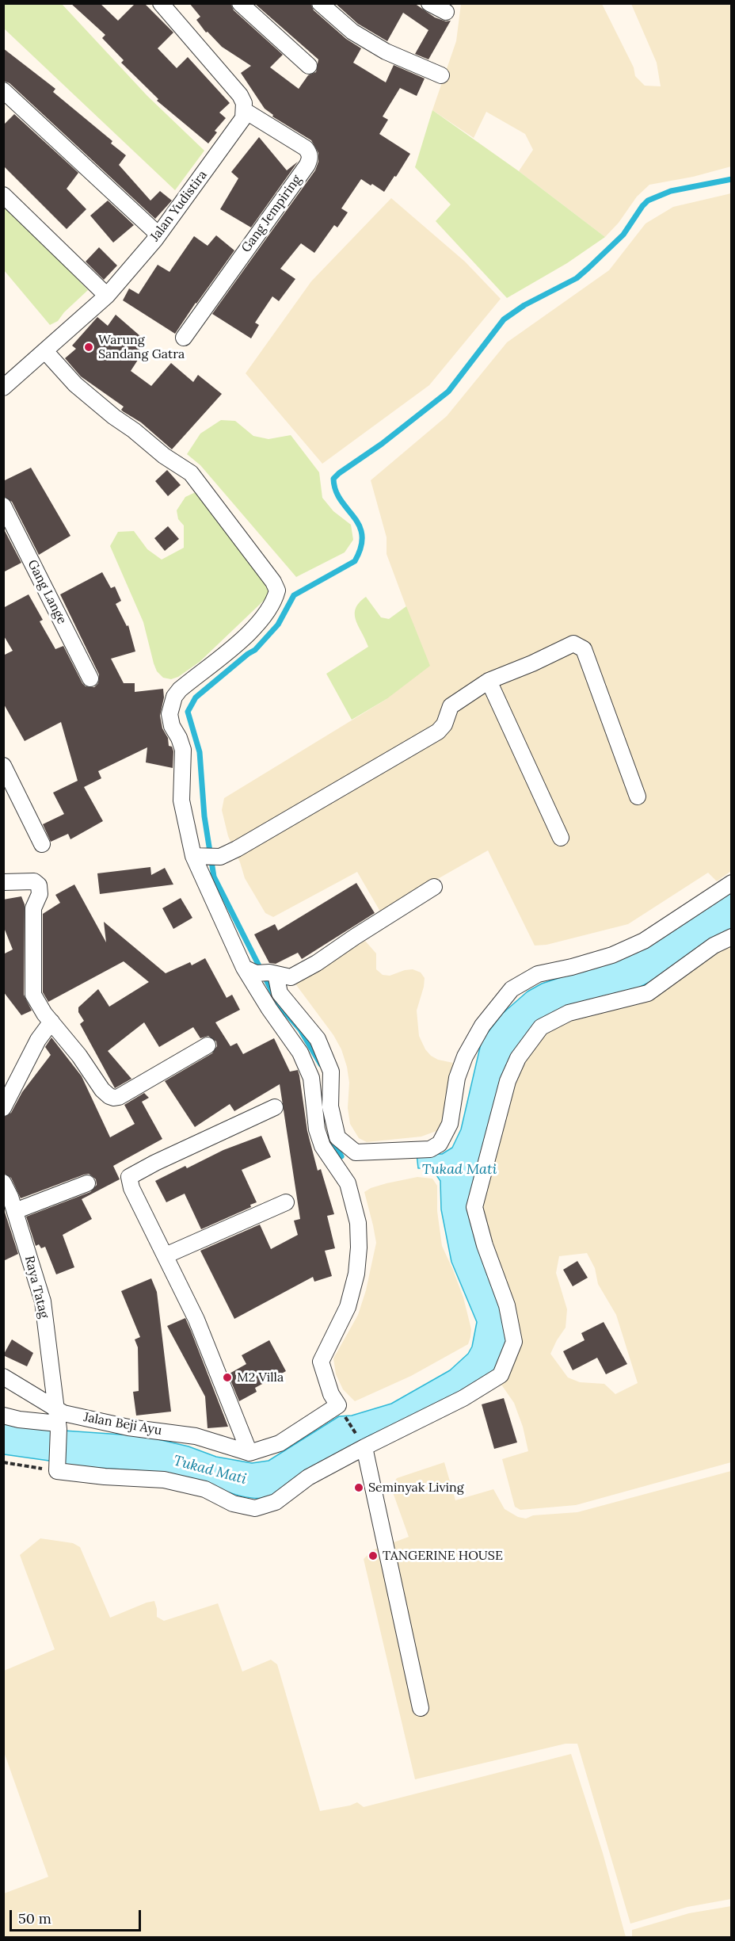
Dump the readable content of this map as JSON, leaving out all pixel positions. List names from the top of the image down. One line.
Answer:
{"streets":{"street":["Jalan Yudistira","Gang Jempiring","Gang Lange","Raya Tatag","Jalan Beji Ayu"]},"crossings":[["Jalan Yudistira","Gang Jempiring"],["Raya Tatag","Jalan Beji Ayu"]],"water":["Tukad Mati"],"places":["Warung Sandang Gatra","M2 Villa","Seminyak Living","TANGERINE HOUSE"],"scale_bar":"50 m"}
